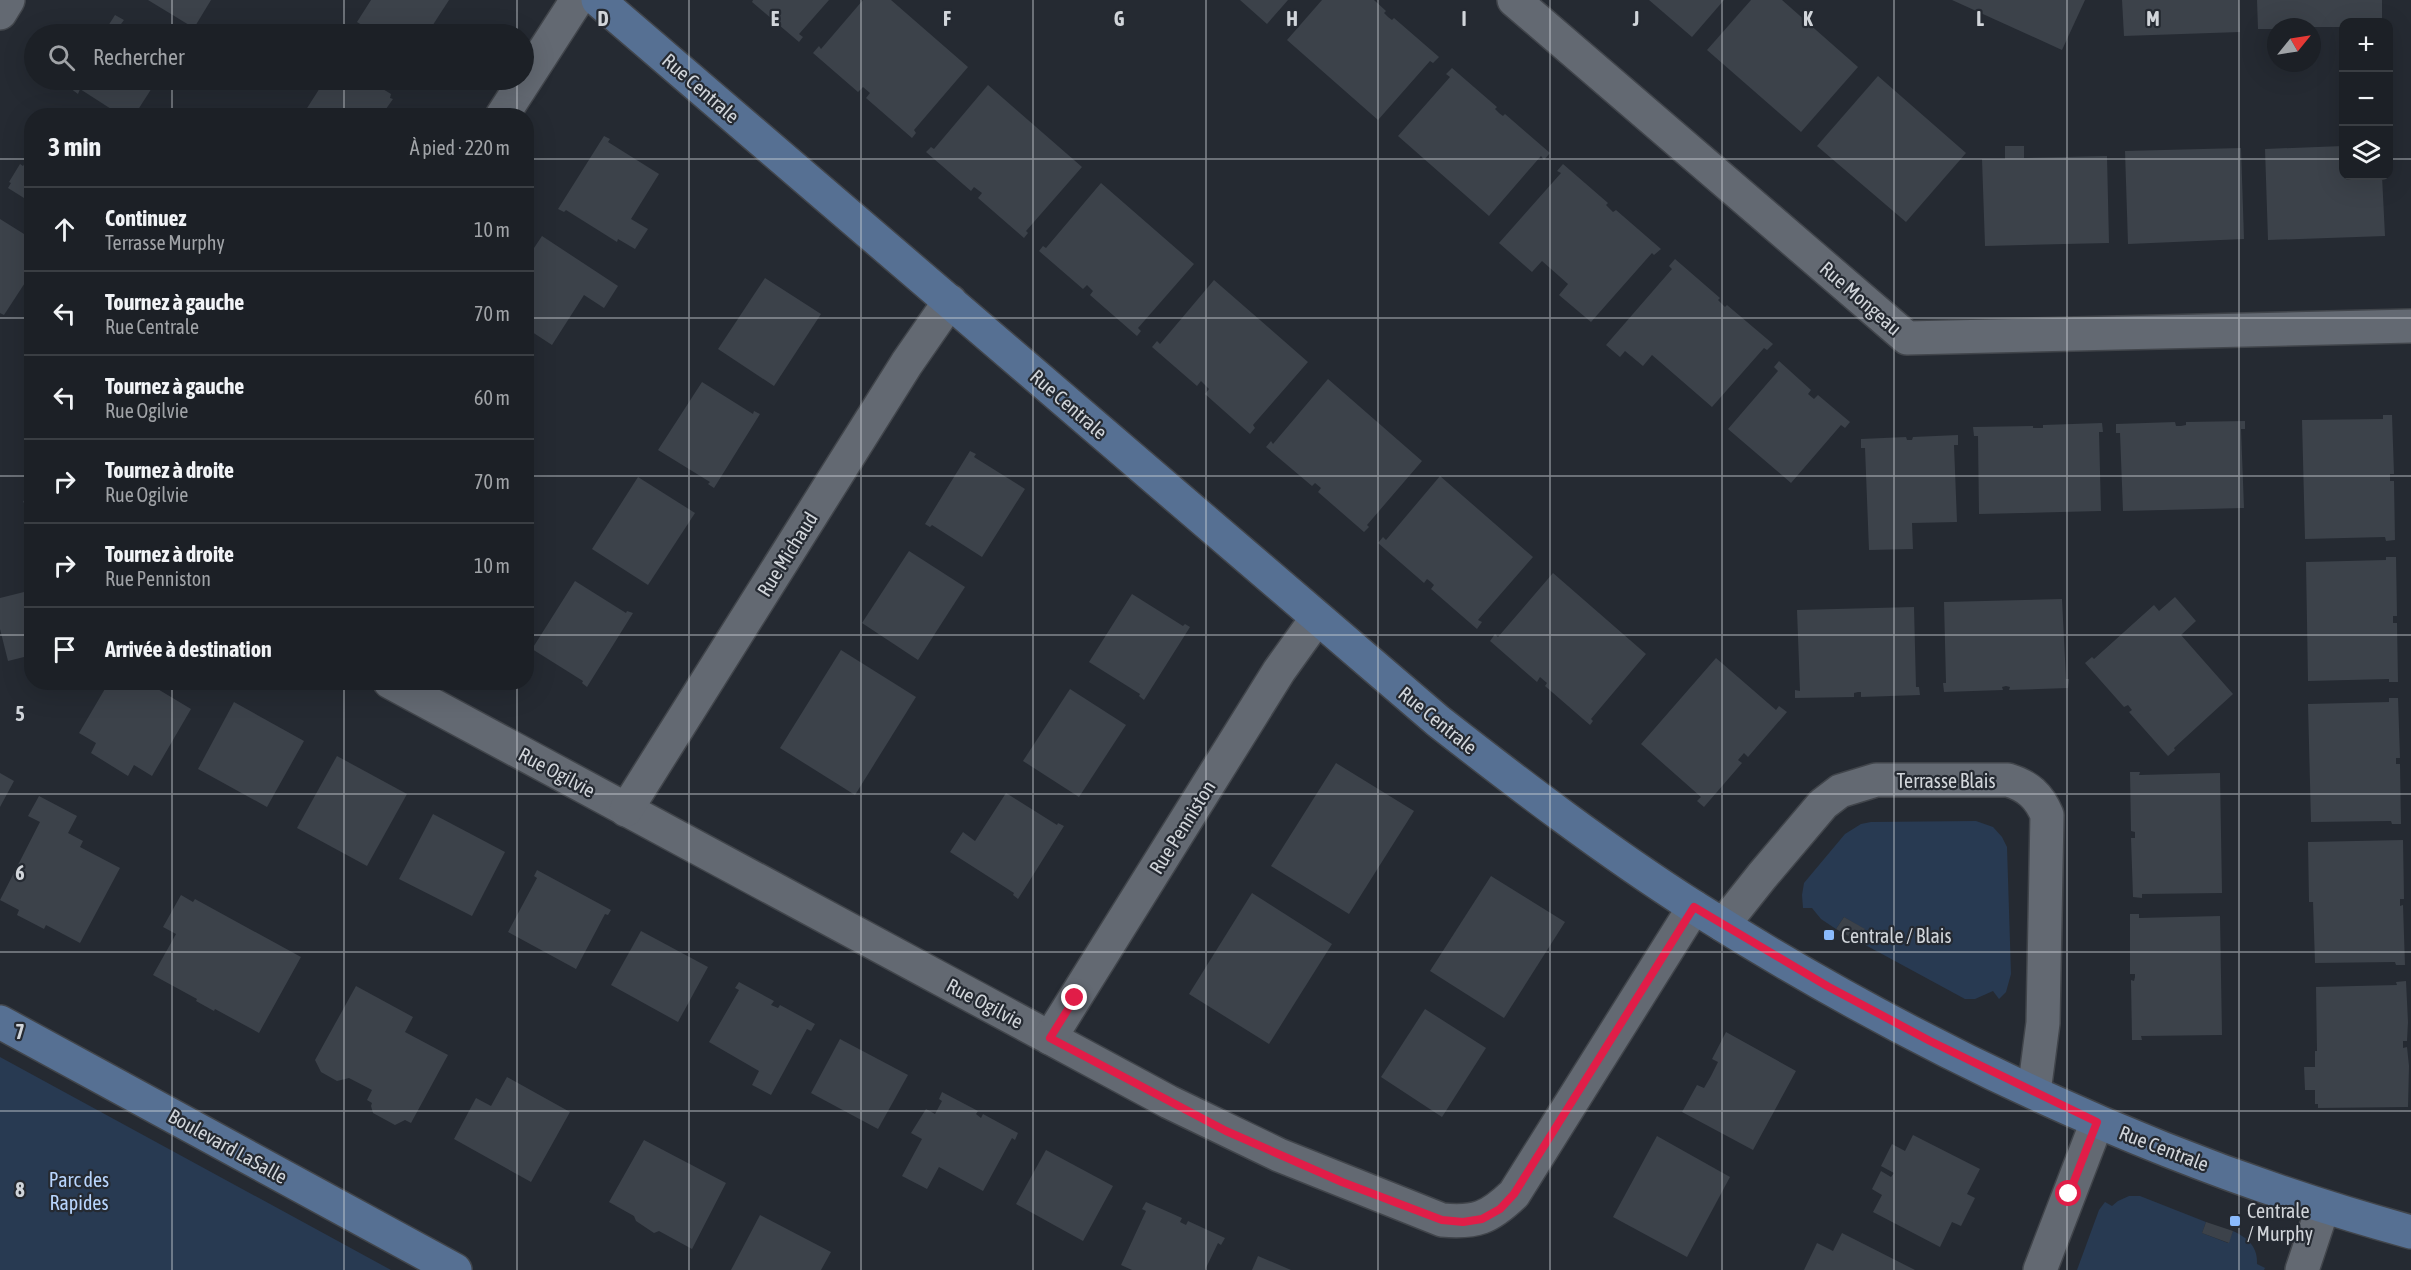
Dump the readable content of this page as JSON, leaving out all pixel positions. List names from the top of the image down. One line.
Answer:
{"streets":{"street":["Rue Centrale","Rue Mongeau","Rue Michaud","Rue Ogilvie","Terrasse Blais","Rue Penniston","Boulevard LaSalle"]},"crossings":[["Rue Centrale","Rue Michaud"],["Rue Centrale","Rue Ogilvie"],["Rue Centrale","Terrasse Blais"],["Rue Centrale","Rue Penniston"],["Rue Michaud","Rue Ogilvie"],["Rue Ogilvie","Rue Penniston"]],"parks":["Parc des Rapides"],"places":{"transit":["Centrale / Blais","Centrale / Murphy"]},"north":"top right","page":{"map_buttons":["+","−"],"search":"Rechercher","heading":["3 min","À pied · 220 m"],"list":[["Continuez","Terrasse Murphy","10 m"],["Tournez à gauche","Rue Centrale","70 m"],["Tournez à gauche","Rue Ogilvie","60 m"],["Tournez à droite","Rue Ogilvie","70 m"],["Tournez à droite","Rue Penniston","10 m"],"Arrivée à destination"]},"grid":{"columns":["D","E","F","G","H","I","J","K","L","M"],"rows":["5","6","7","8"]}}
